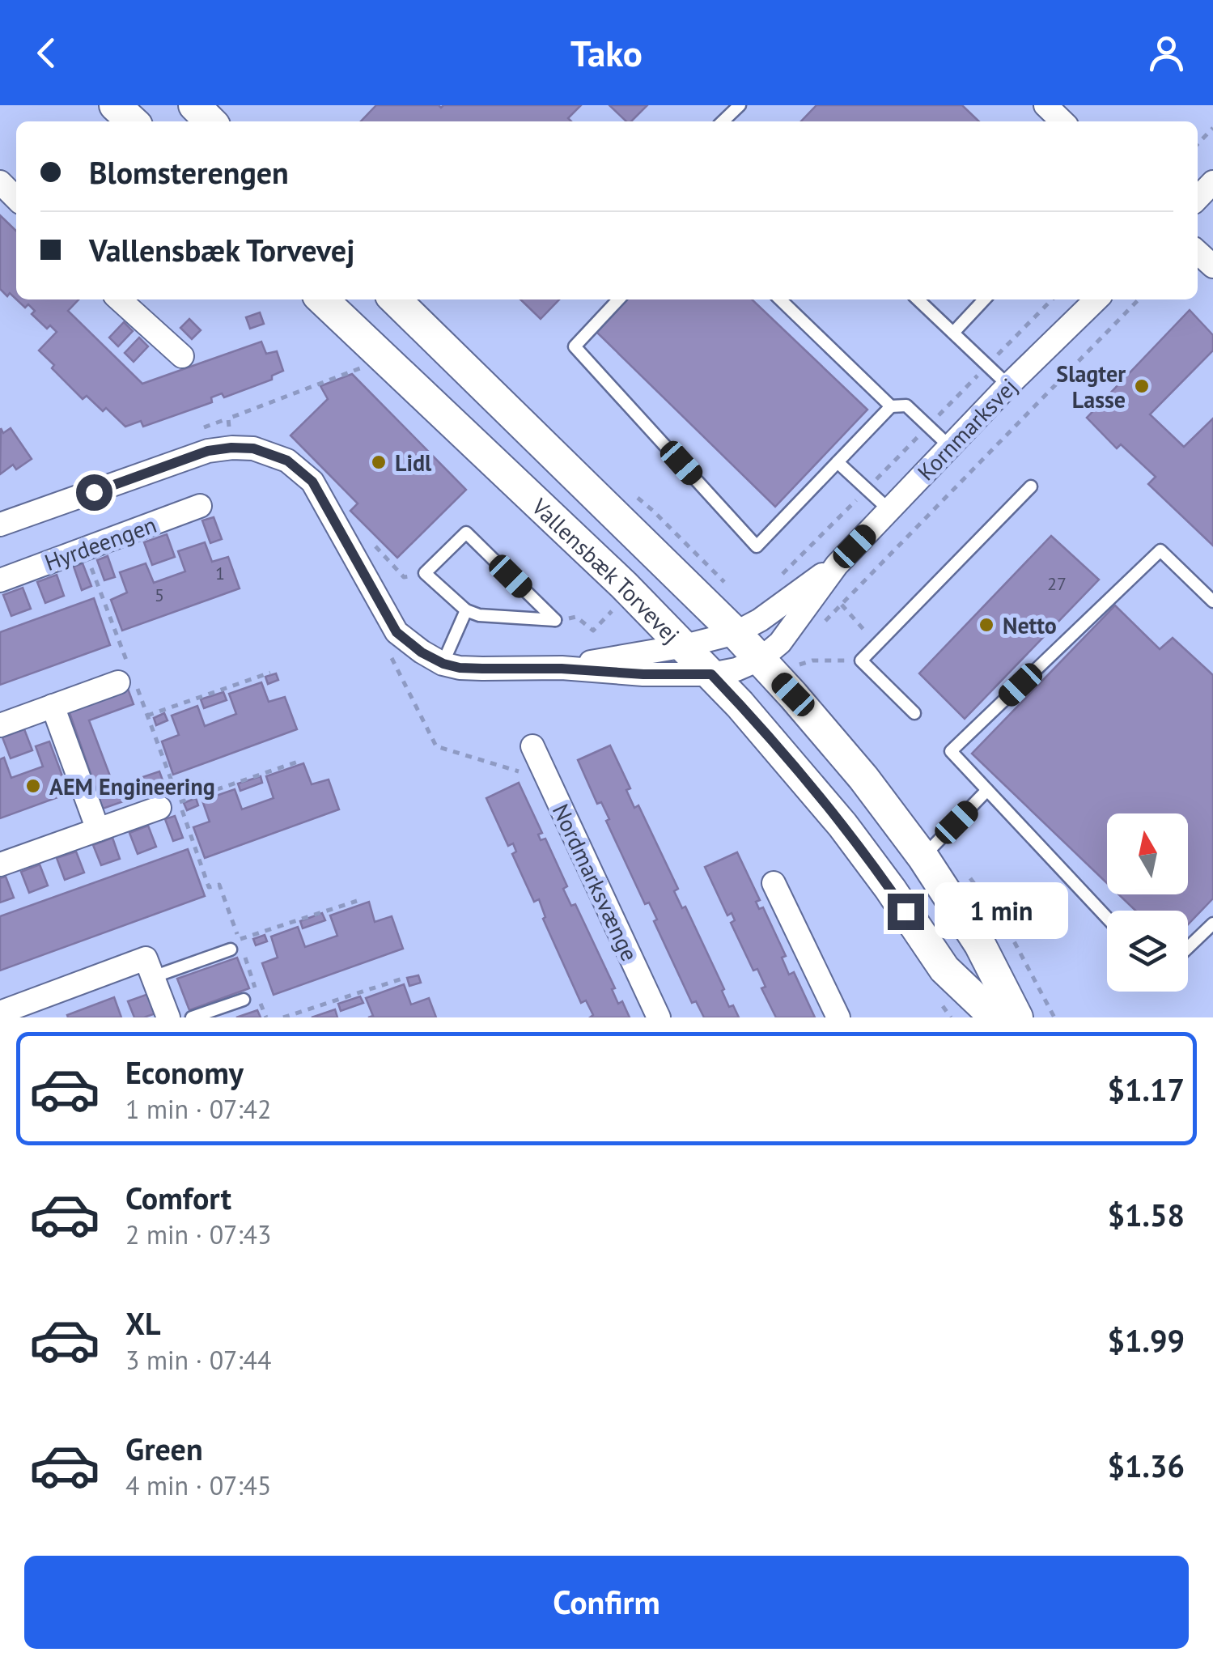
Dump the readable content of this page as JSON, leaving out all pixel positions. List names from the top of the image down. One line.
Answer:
{"streets":{"street":["Kornmarksvej","Hyrdeengen","Vallensbæk Torvevej","Nordmarksvænge"]},"crossings":[["Kornmarksvej","Vallensbæk Torvevej"]],"places":["Slagter Lasse","Lidl","Netto","AEM Engineering"],"house_numbers":["1","27","5"],"north":"top","page":{"header":"Tako","banner":["Blomsterengen","Vallensbæk Torvevej"],"bubble":"1 min","list":[{"name":"Economy","note":"1 min · 07:42","value":"$1.17"},{"name":"Comfort","note":"2 min · 07:43","value":"$1.58"},{"name":"XL","note":"3 min · 07:44","value":"$1.99"},{"name":"Green","note":"4 min · 07:45","value":"$1.36"}],"buttons":"Confirm"}}
